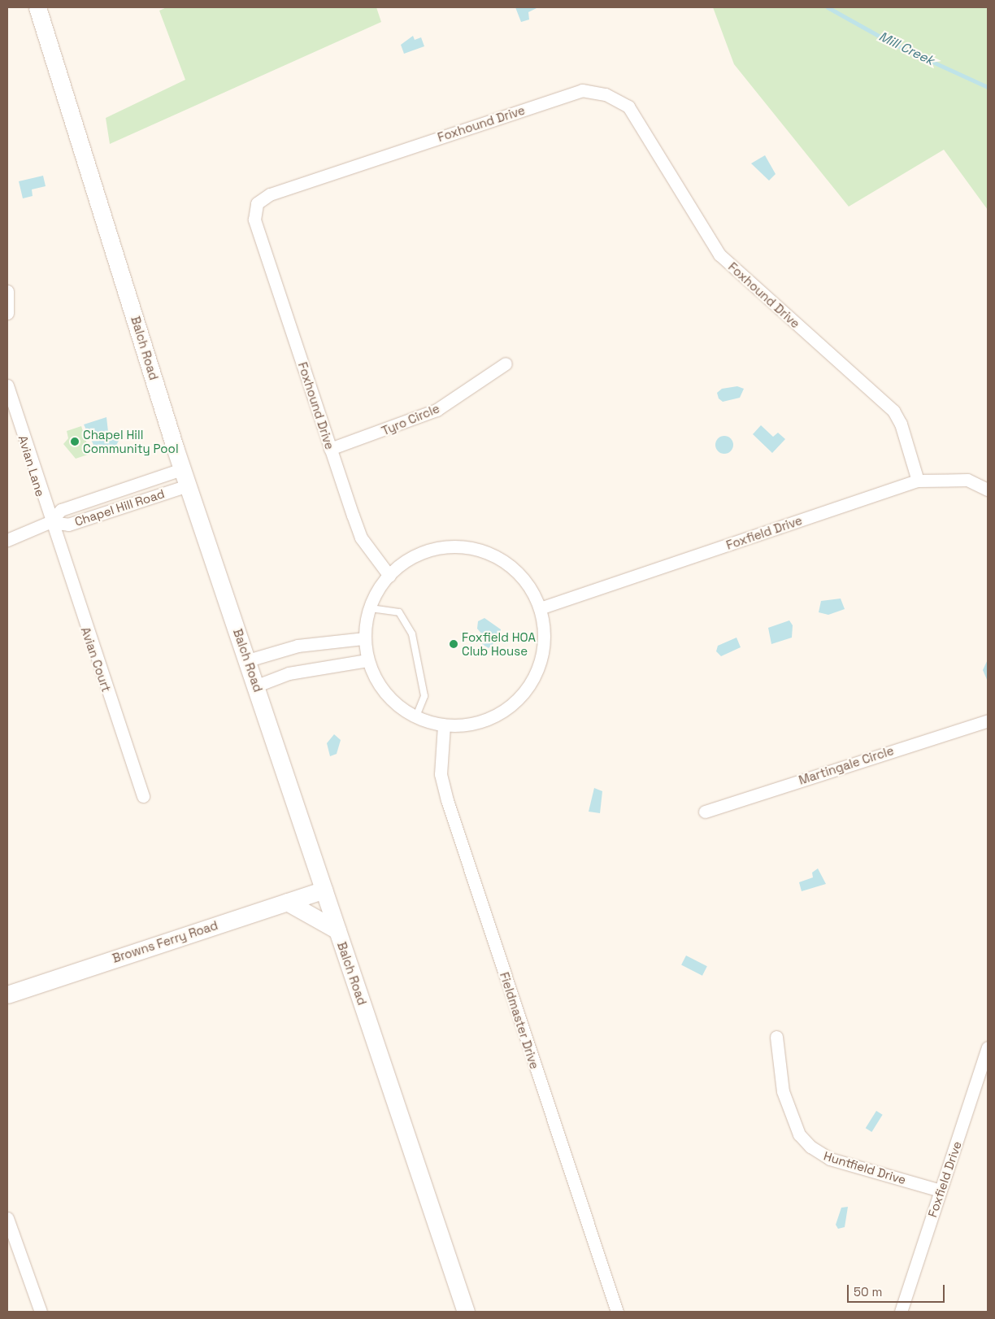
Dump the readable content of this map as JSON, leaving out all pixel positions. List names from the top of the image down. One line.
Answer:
{"streets":{"street":["Foxhound Drive","Balch Road","Tyro Circle","Avian Lane","Chapel Hill Road","Foxfield Drive","Avian Court","Martingale Circle","Browns Ferry Road","Fieldmaster Drive","Huntfield Drive"]},"crossings":[["Foxhound Drive","Tyro Circle"],["Foxhound Drive","Foxfield Drive"],["Balch Road","Chapel Hill Road"],["Balch Road","Browns Ferry Road"],["Avian Lane","Chapel Hill Road"],["Avian Lane","Avian Court"],["Chapel Hill Road","Avian Court"],["Foxfield Drive","Huntfield Drive"]],"water":["Mill Creek"],"places":["Chapel Hill Community Pool","Foxfield HOA Club House"],"scale_bar":"50 m"}
